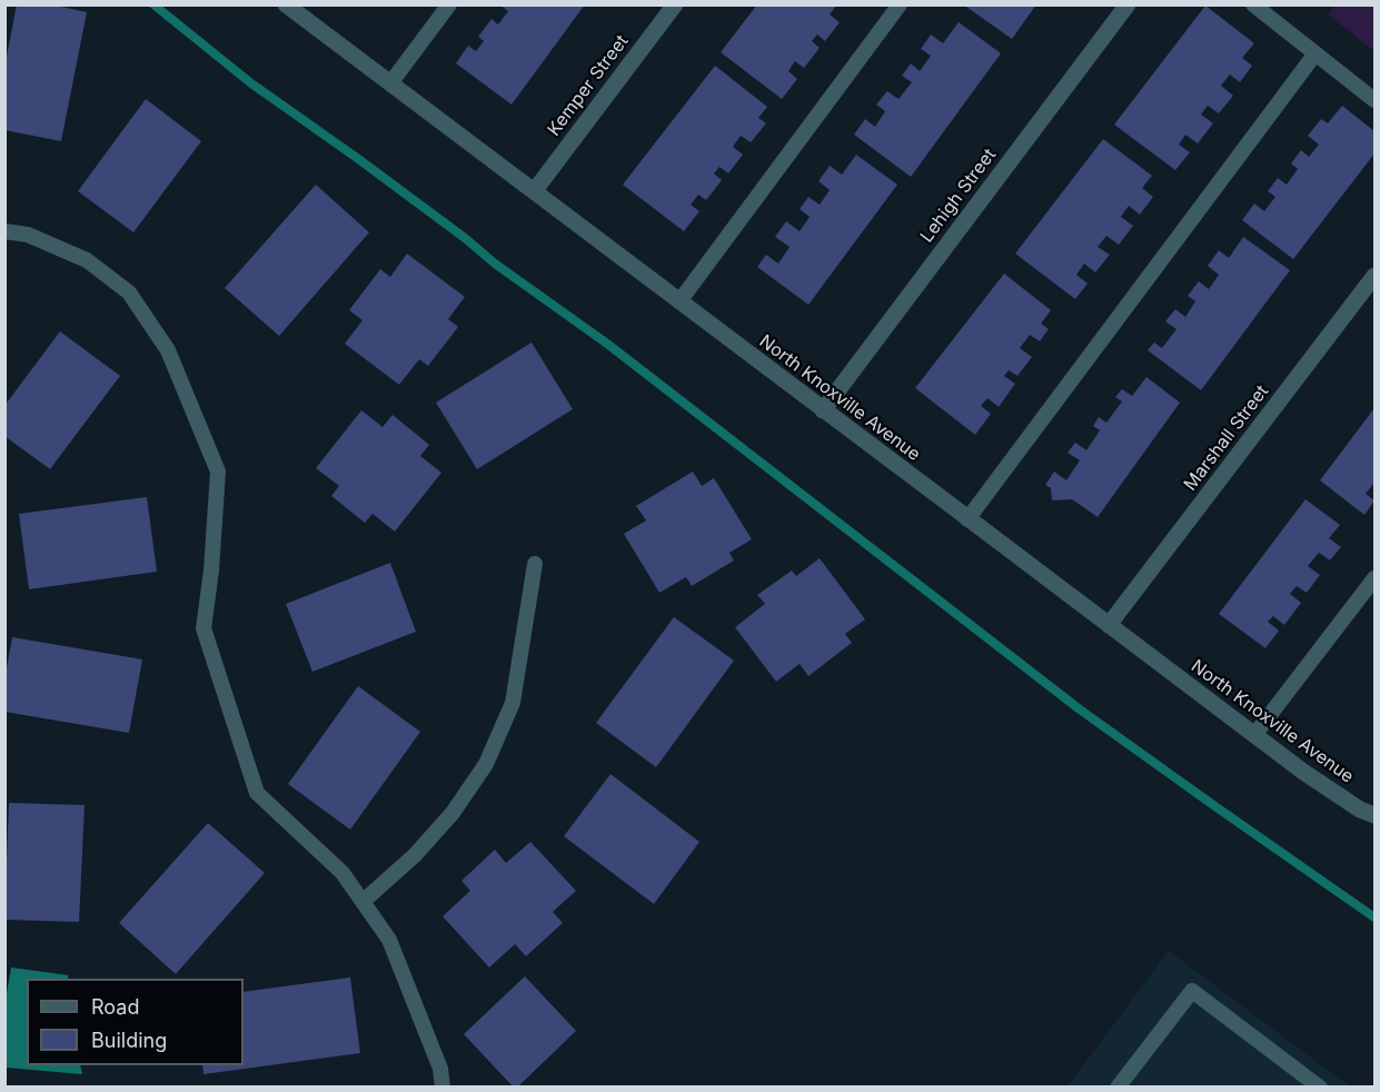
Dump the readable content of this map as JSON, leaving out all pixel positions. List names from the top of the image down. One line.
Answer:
{"streets":{"street":["Kemper Street","Lehigh Street","North Knoxville Avenue","Marshall Street"]},"crossings":[["Kemper Street","North Knoxville Avenue"],["Lehigh Street","North Knoxville Avenue"],["North Knoxville Avenue","Marshall Street"]],"legend":["Road","Building"]}
